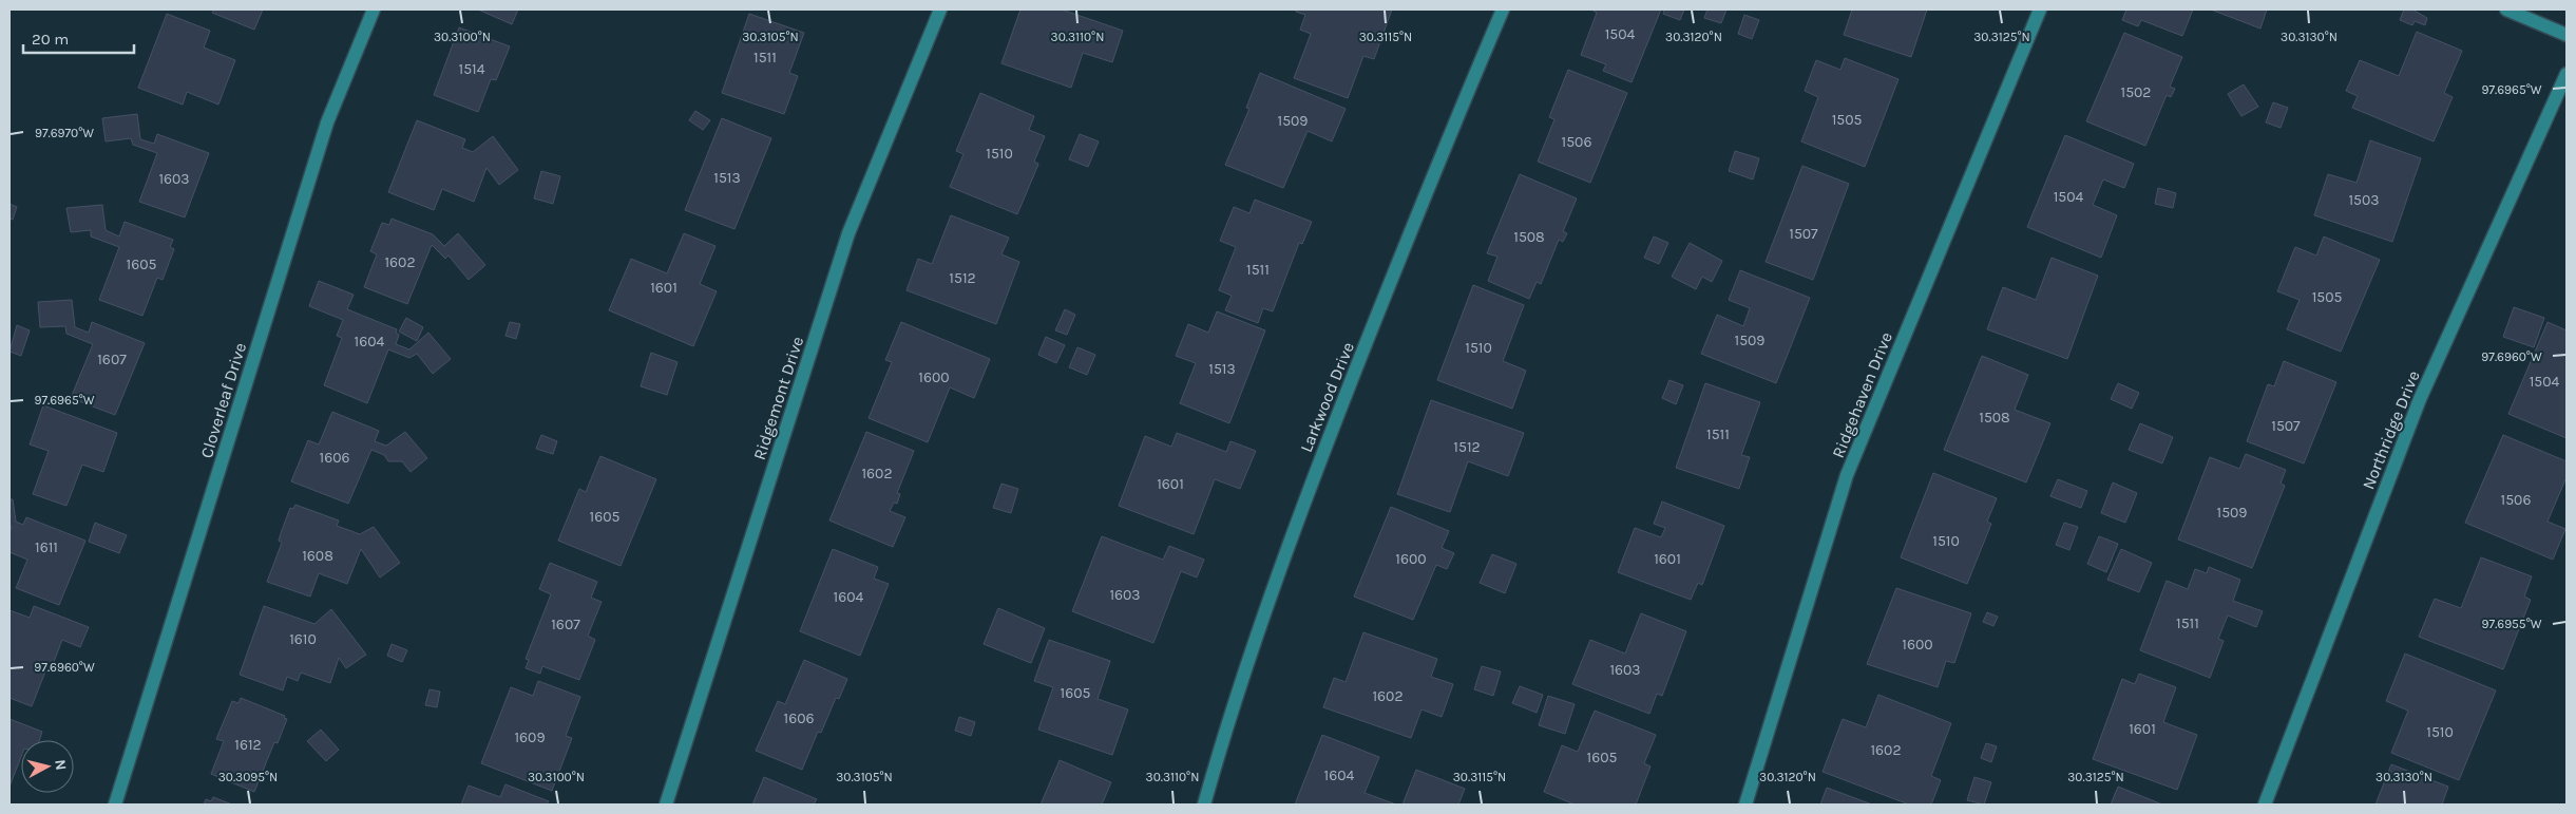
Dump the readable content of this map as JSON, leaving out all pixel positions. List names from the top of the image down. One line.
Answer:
{"streets":{"street":["Ridgehaven Drive","Larkwood Drive","Ridgemont Drive","Cloverleaf Drive","Northridge Drive"]},"house_numbers":["1504","1511","1514","1502","1505","1509","1506","1510","1513","1603","1504","1503","1507","1508","1602","1605","1511","1512","1601","1505","1509","1604","1510","1607","1513","1600","1504","1508","1507","1511","1512","1606","1602","1601","1506","1509","1605","1510","1611","1608","1600","1601","1603","1604","1511","1607","1610","1600","1603","1605","1602","1606","1601","1510","1609","1612","1602","1605","1604"],"scale_bar":"20 m","north":"right","coordinates":["30.3100°N","30.3105°N","30.3110°N","30.3115°N","30.3120°N","30.3125°N","30.3130°N","97.6965°W","97.6970°W","97.6960°W","97.6955°W","30.3095°N"]}
